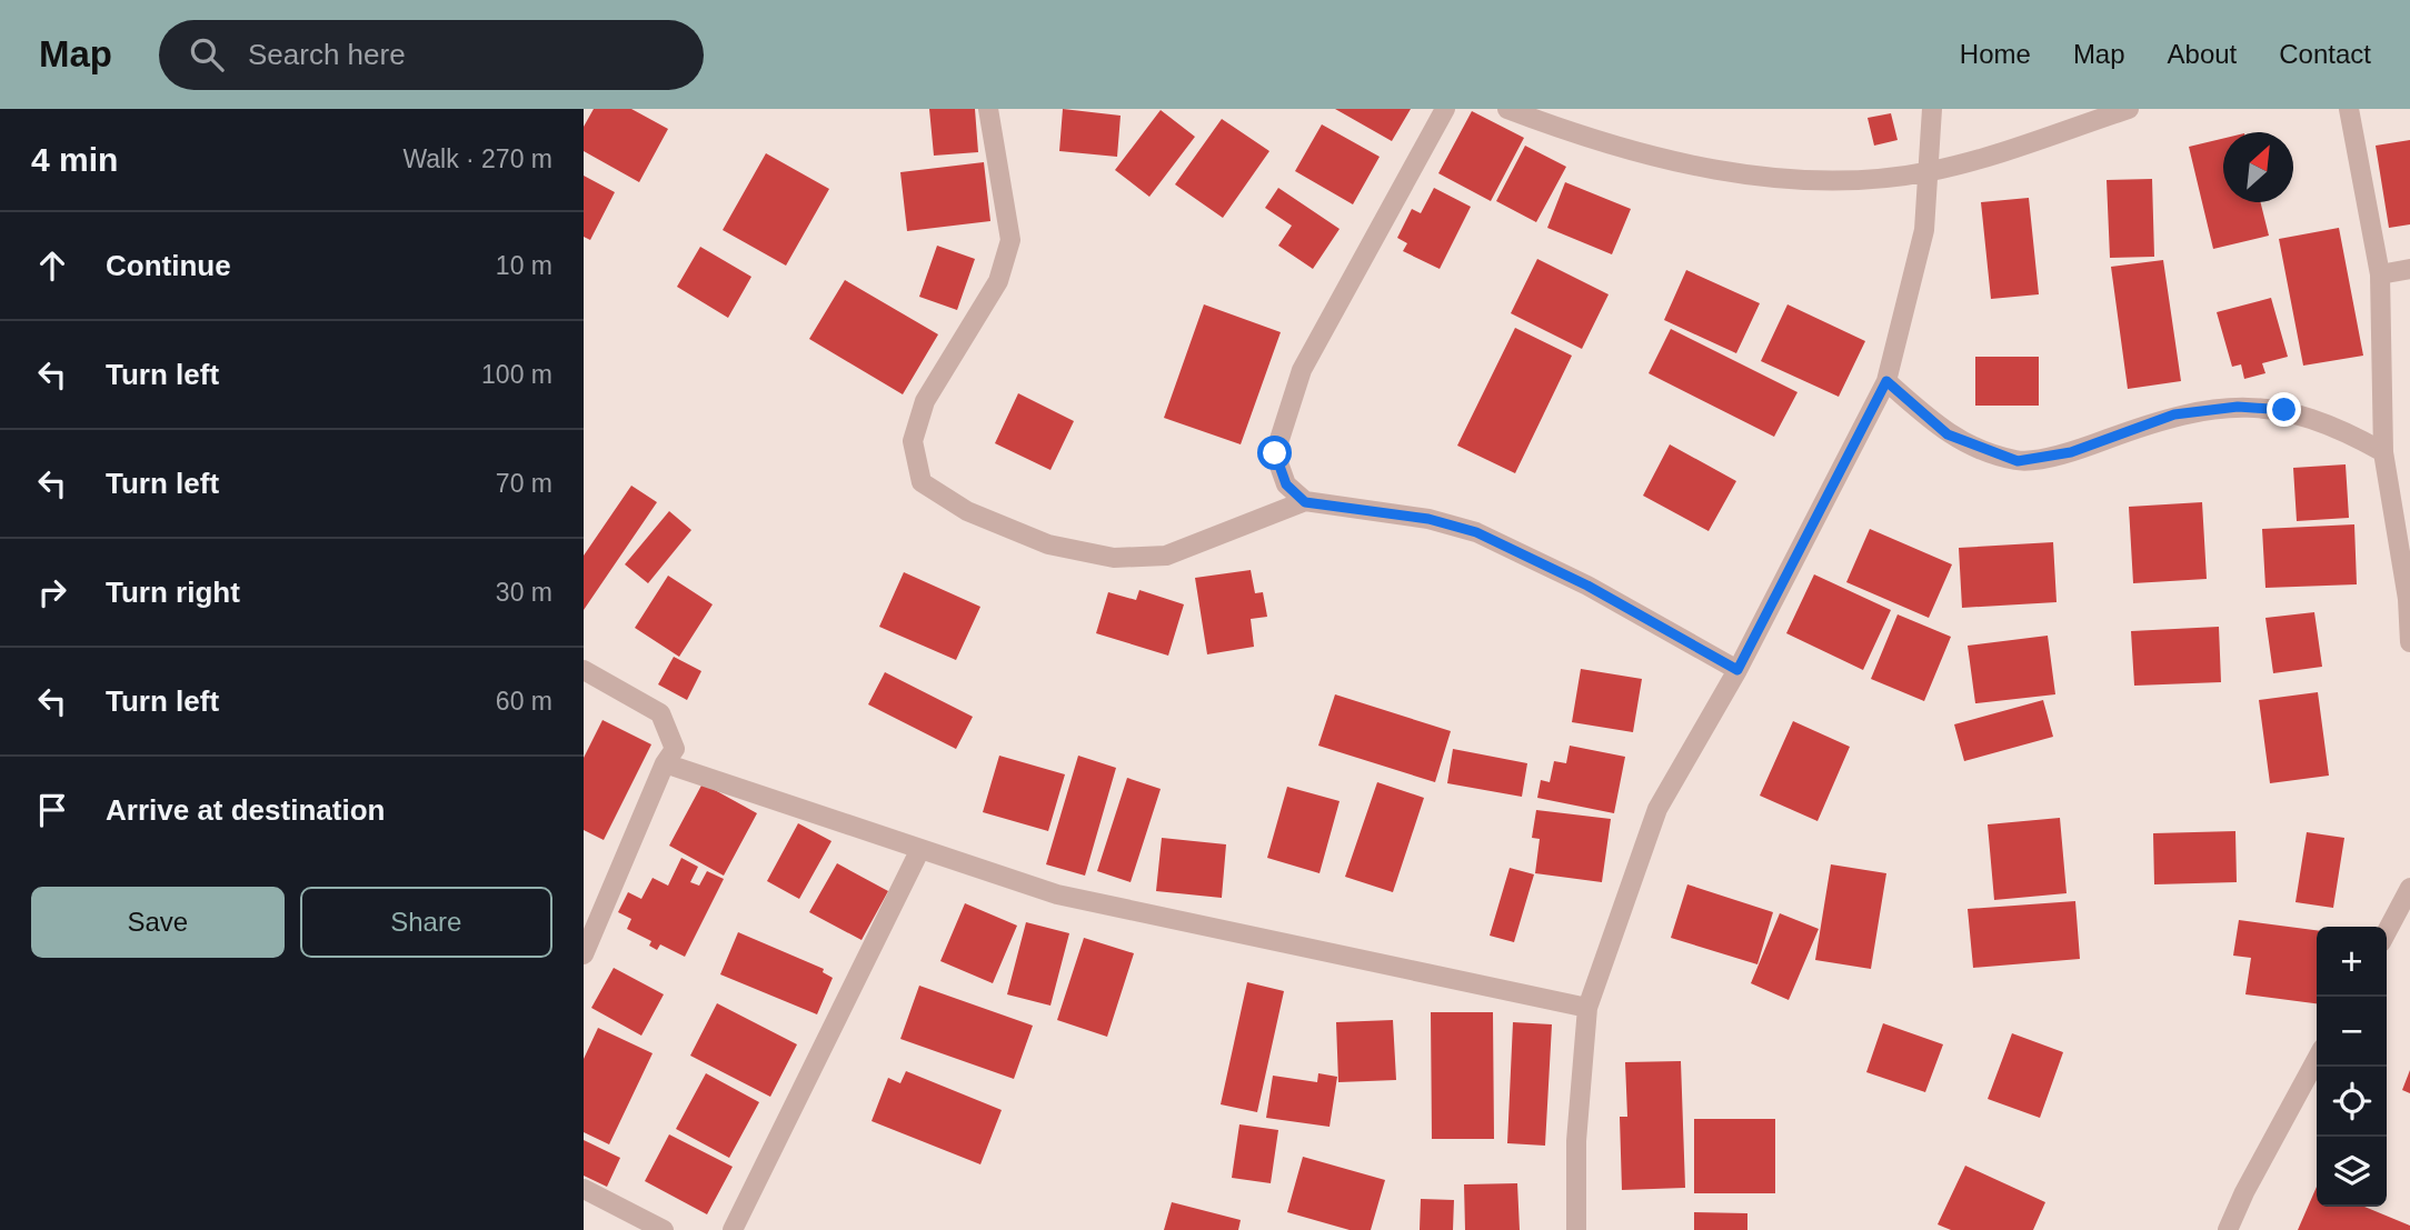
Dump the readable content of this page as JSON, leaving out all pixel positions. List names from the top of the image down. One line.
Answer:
{"north":"top right","page":{"header":"Map","search":"Search here","nav":["Home","Map","About","Contact"],"heading":["4 min","Walk · 270 m"],"list":[["Continue","10 m"],["Turn left","100 m"],["Turn left","70 m"],["Turn right","30 m"],["Turn left","60 m"],"Arrive at destination"],"buttons":["Save","Share"],"map_buttons":["+","−"]}}
